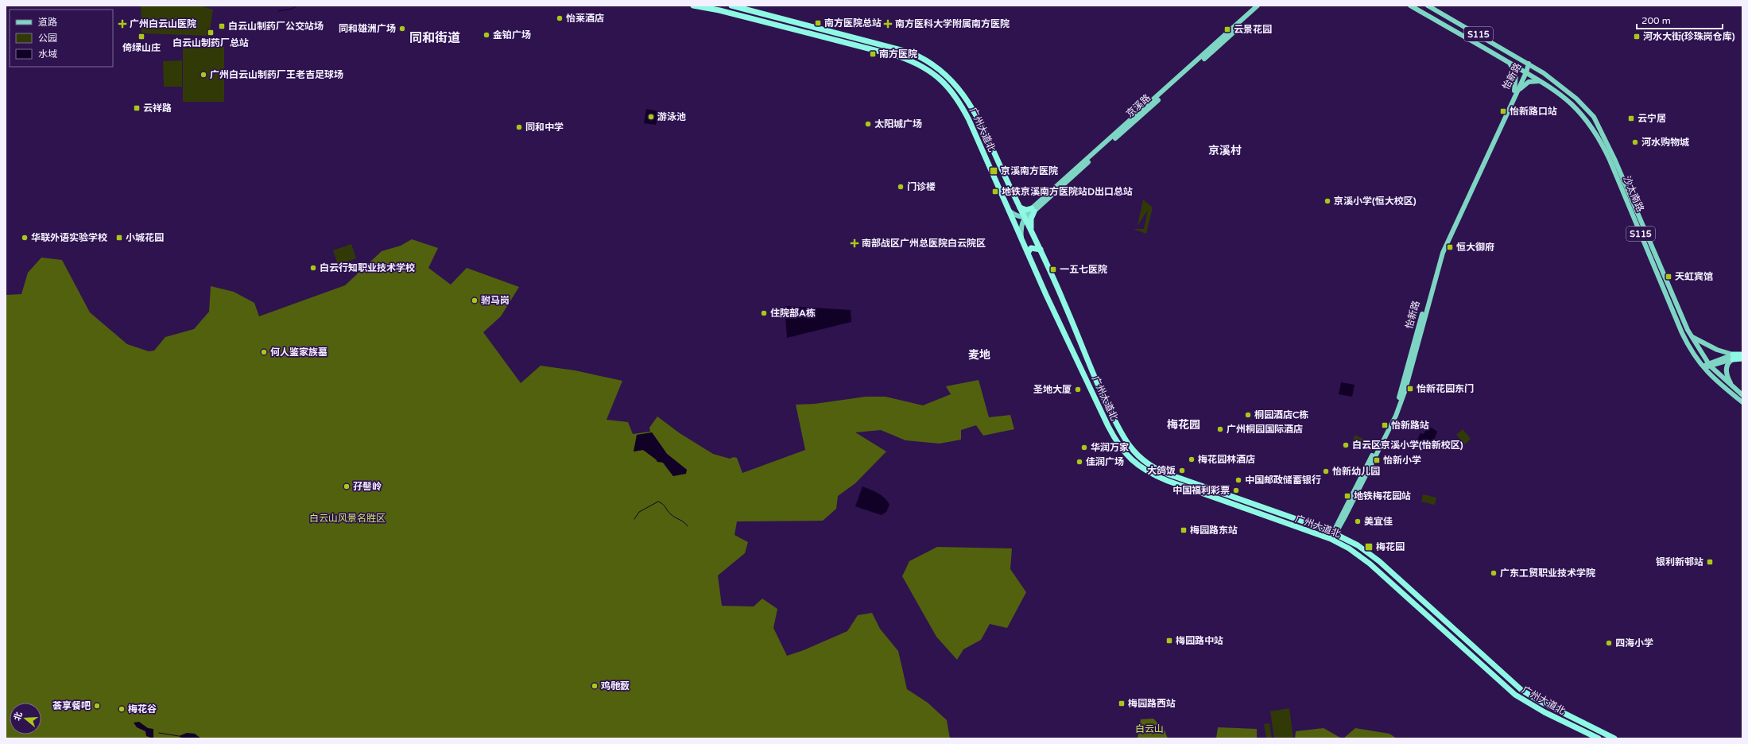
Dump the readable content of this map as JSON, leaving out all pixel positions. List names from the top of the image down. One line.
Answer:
{"streets":{"highway":["广州大道北"],"main road":["S115","怡新路","京溪路","沙太南路"]},"crossings":[["S115","怡新路"],["S115","沙太南路"],["怡新路","广州大道北"],["怡新路","沙太南路"],["京溪路","广州大道北"]],"districts":["同和街道","京溪村","麦地","梅花园"],"parks":["白云山风景名胜区","白云山"],"places":{"other":["怡莱酒店","同和雄洲广场","金铂广场","广州白云山制药厂王老吉足球场","游泳池","太阳城广场","同和中学","河水购物城","门诊楼","京溪小学(恒大校区)","华联外语实验学校","白云行知职业技术学校","驸马岗","住院部A栋","何人鉴家族墓","圣地大厦","桐园酒店C栋","广州桐园国际酒店","白云区京溪小学(怡新校区)","华润万家","梅花园林酒店","佳润广场","大鸽饭","怡新幼儿园","中国邮政储蓄银行","孖髻岭","中国福利彩票","美宜佳","广东工贸职业技术学院","四海小学","鸡毑藪","荟享餐吧","梅花谷"],"transit":["南方医院总站","白云山制药厂公交站场","云景花园","白云山制药厂总站","倚绿山庄","河水大街(珍珠岗仓库)","南方医院","云祥路","怡新路口站","云宁居","京溪南方医院","地铁京溪南方医院站D出口总站","小城花园","恒大御府","一五七医院","天虹宾馆","怡新花园东门","怡新路站","怡新小学","地铁梅花园站","梅园路东站","梅花园","银利新邨站","梅园路中站","梅园路西站"],"health":["广州白云山医院","南方医科大学附属南方医院","南部战区广州总医院白云院区"]},"legend":["道路","公园","水域"],"scale_bar":"200 m","north":"left"}
